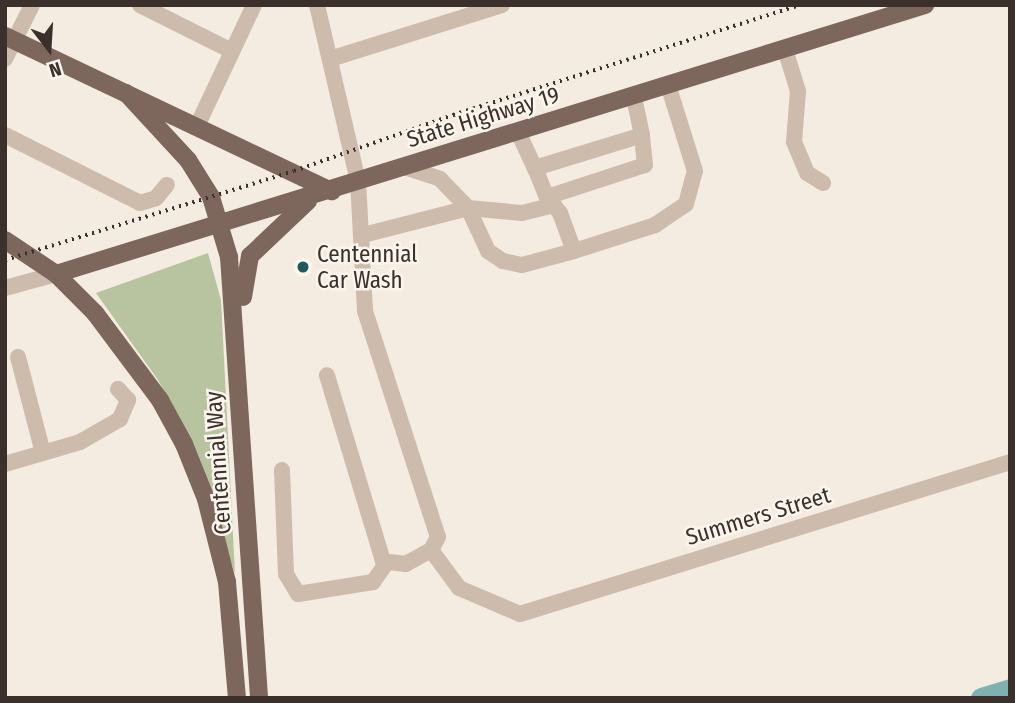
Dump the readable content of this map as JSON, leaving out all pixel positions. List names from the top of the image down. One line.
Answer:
{"streets":{"main road":["State Highway 19","Centennial Way"],"street":["Summers Street"]},"crossings":[["State Highway 19","Centennial Way"]],"places":["Centennial Car Wash"],"north":"bottom"}
